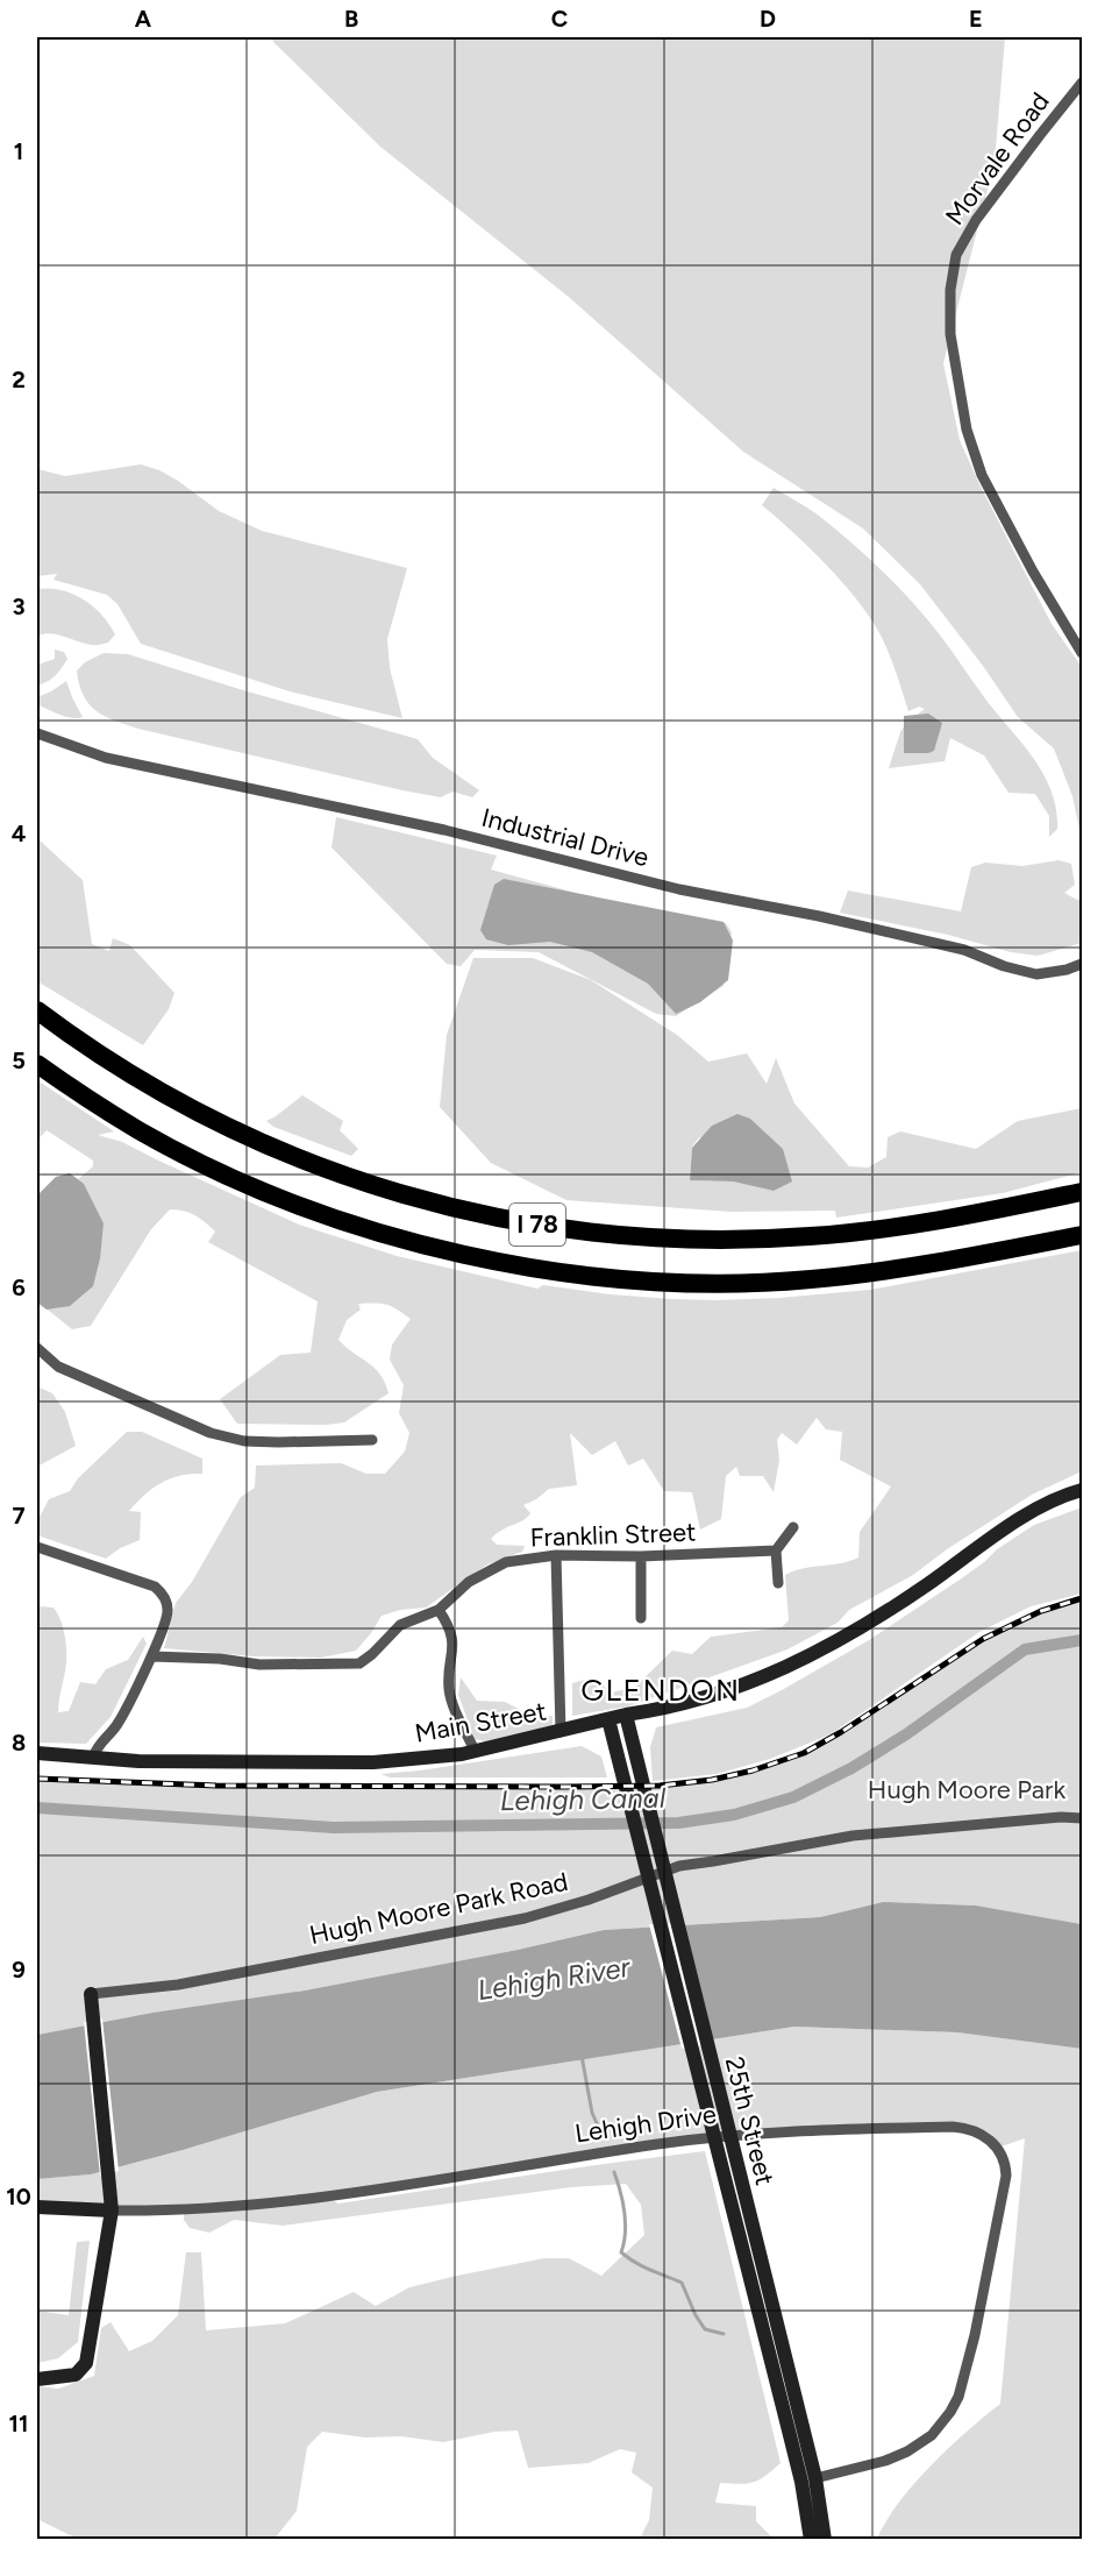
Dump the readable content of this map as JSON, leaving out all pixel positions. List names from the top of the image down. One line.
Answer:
{"streets":{"highway":["I 78"],"main road":["Main Street","25th Street","Lehigh Drive"],"street":["Morvale Road","Industrial Drive","Franklin Street","Hugh Moore Park Road"]},"crossings":[["Main Street","25th Street"],["25th Street","Lehigh Drive"]],"districts":["GLENDON"],"water":["Lehigh Canal","Lehigh River"],"parks":["Hugh Moore Park"],"grid":{"columns":["A","B","C","D","E"],"rows":["1","2","3","4","5","6","7","8","9","10","11"]}}
